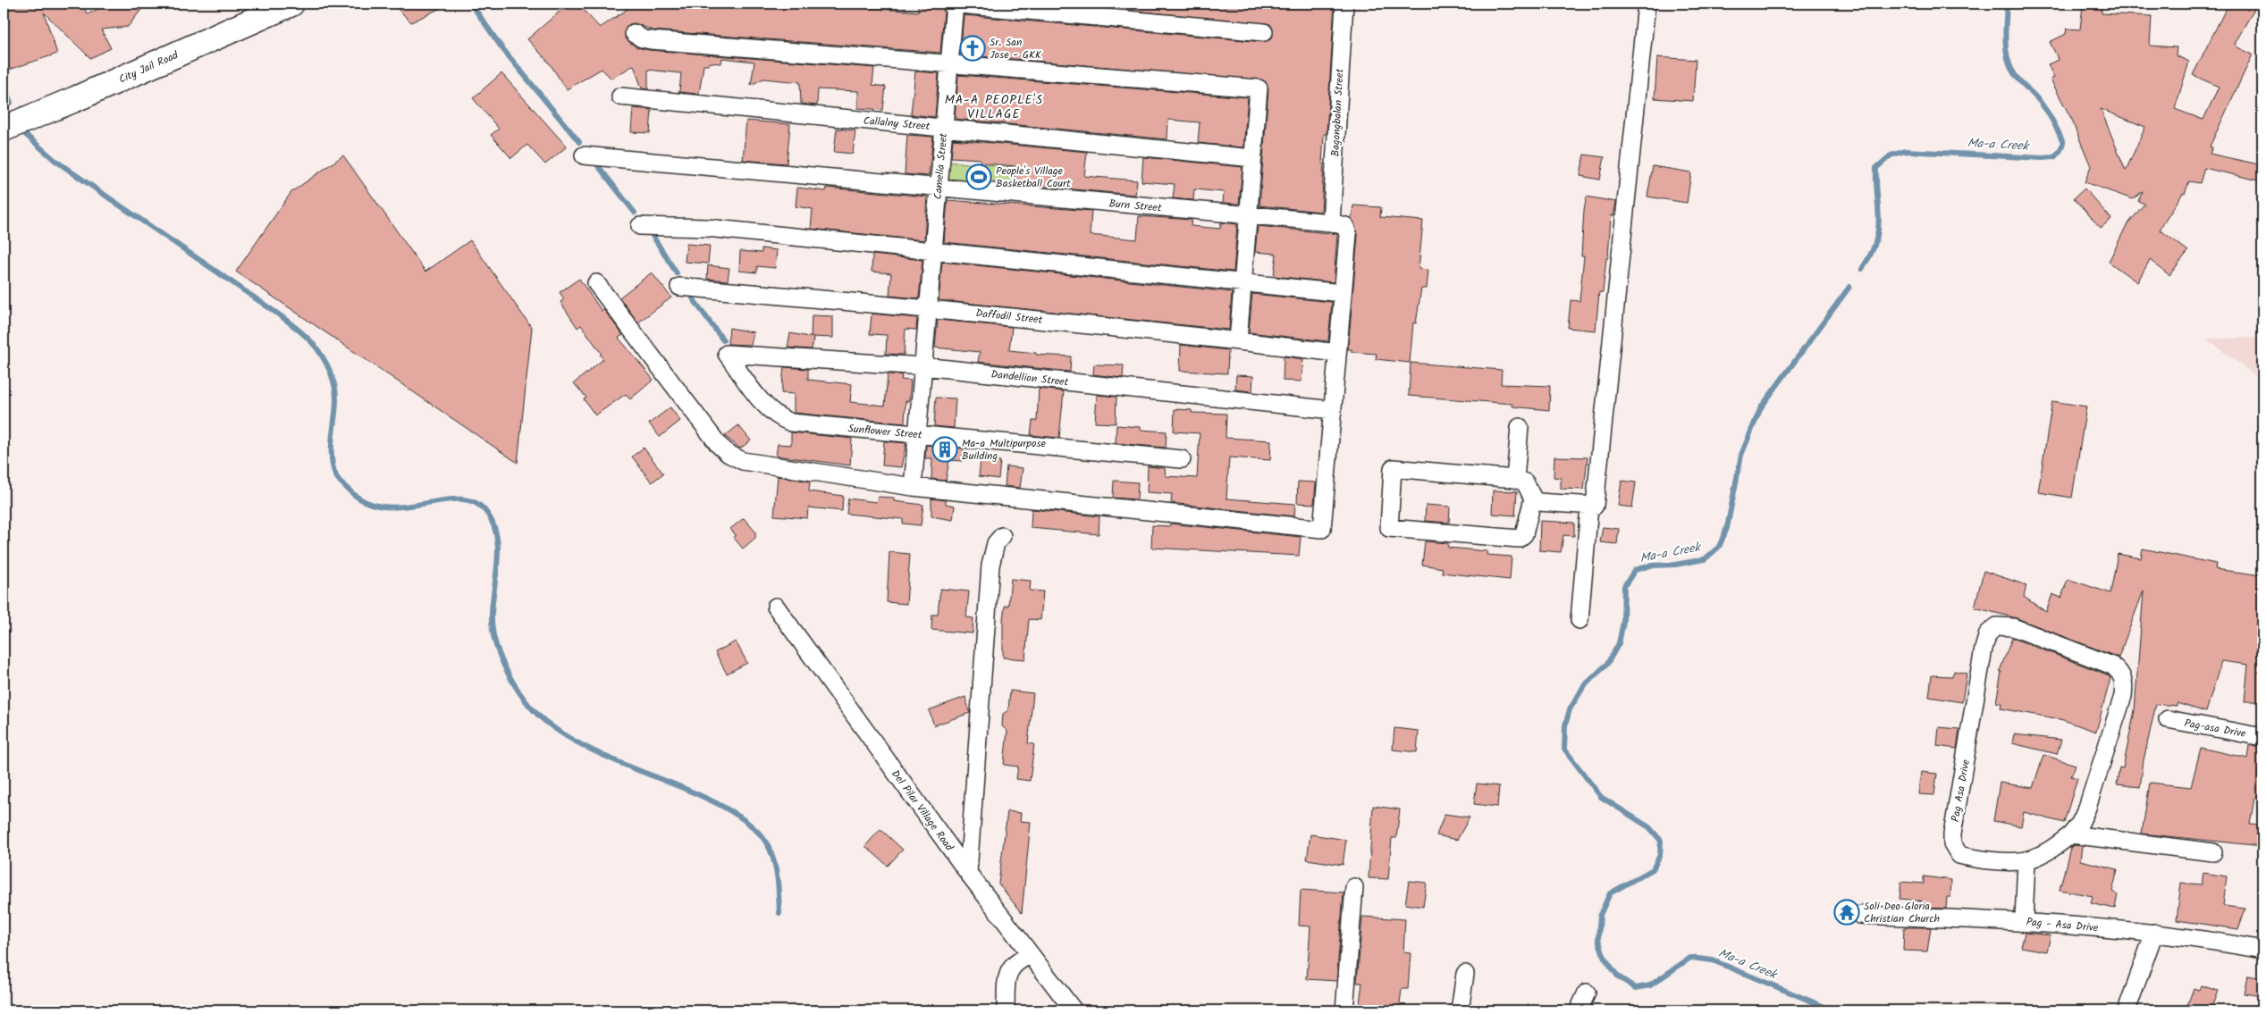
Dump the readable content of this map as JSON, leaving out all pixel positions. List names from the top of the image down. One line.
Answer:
{"streets":{"street":["City Jail Road","Bagongbalan Street","Callalny Street","Camelia Street","Burn Street","Daffodil Street","Dandellion Street","Sunflower Street","Pag-asa Drive","Pag Asa Drive","Del Pilar Village Road","Pag - Asa Drive"]},"crossings":[["Bagongbalan Street","Burn Street"],["Callalny Street","Camelia Street"],["Camelia Street","Burn Street"],["Camelia Street","Daffodil Street"],["Dandellion Street","Sunflower Street"]],"districts":["MA-A PEOPLE'S VILLAGE"],"water":["Ma-a Creek"],"places":{"church":["Sr. San Jose - GKK"],"sports":["People's Village Basketball Court"],"building":["Ma-a Multipurpose Building"],"temple":["Soli Deo Gloria Christian Church"]}}
